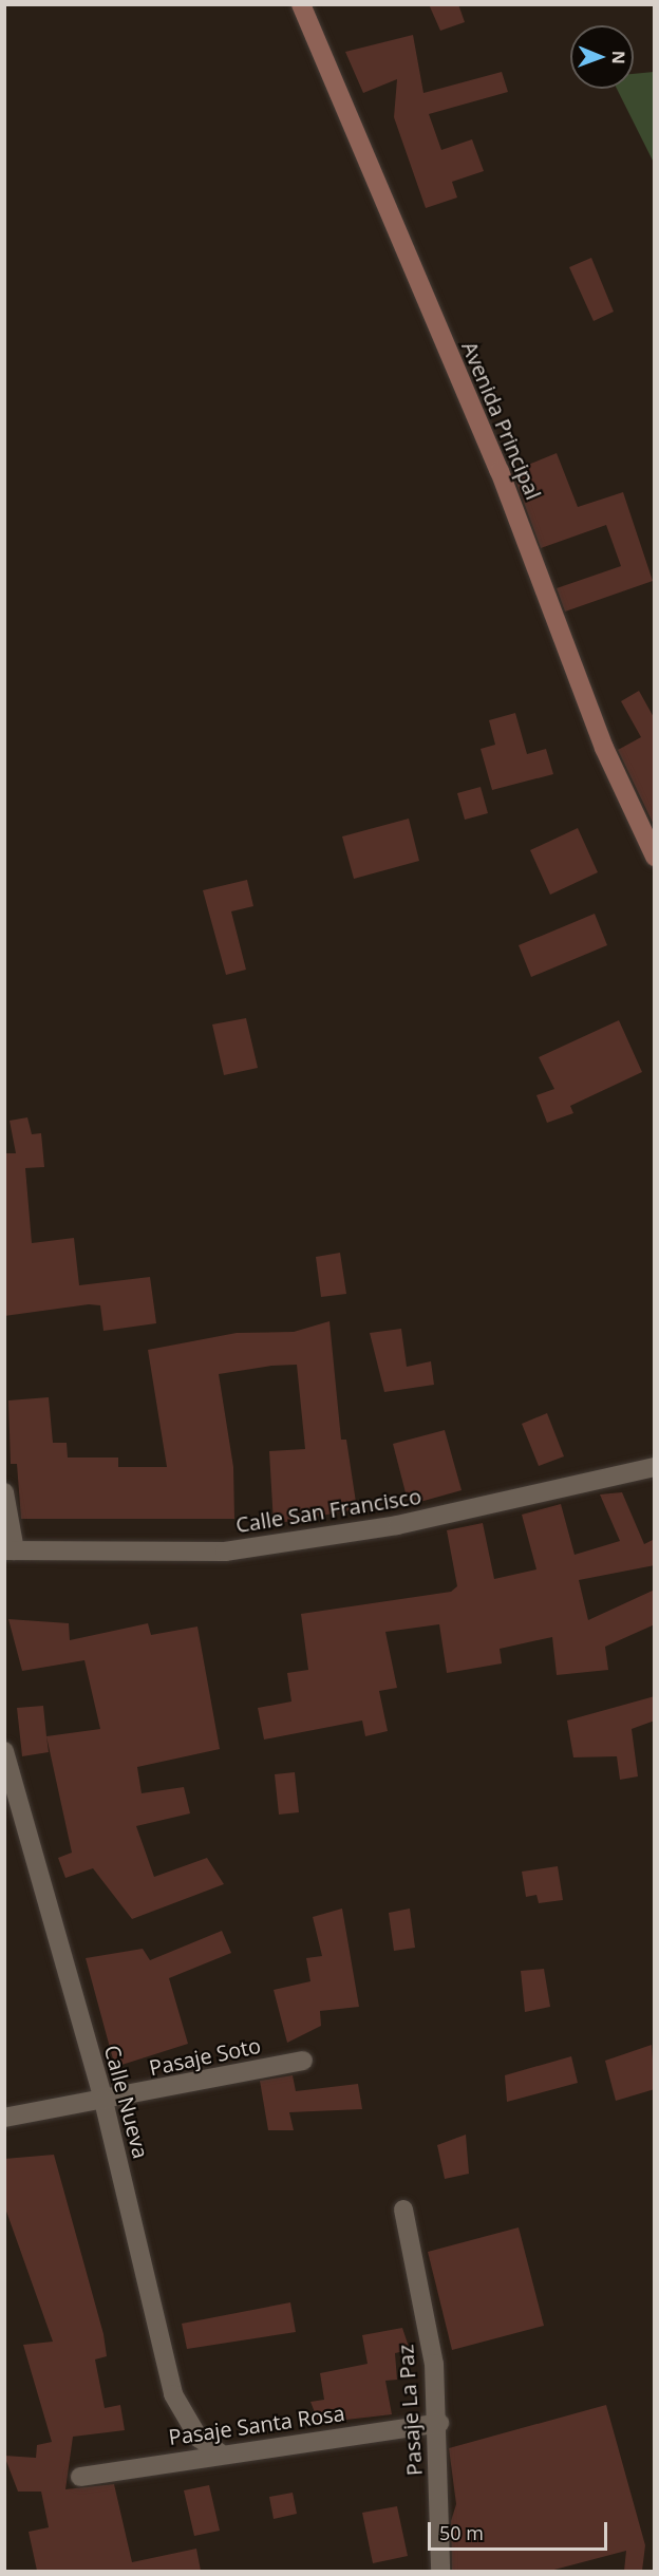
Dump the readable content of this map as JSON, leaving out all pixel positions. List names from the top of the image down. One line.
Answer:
{"streets":{"main road":["Avenida Principal"],"street":["Calle San Francisco","Pasaje Soto","Calle Nueva","Pasaje La Paz","Pasaje Santa Rosa"]},"crossings":[["Pasaje Soto","Calle Nueva"],["Calle Nueva","Pasaje Santa Rosa"],["Pasaje La Paz","Pasaje Santa Rosa"]],"scale_bar":"50 m","north":"right"}
